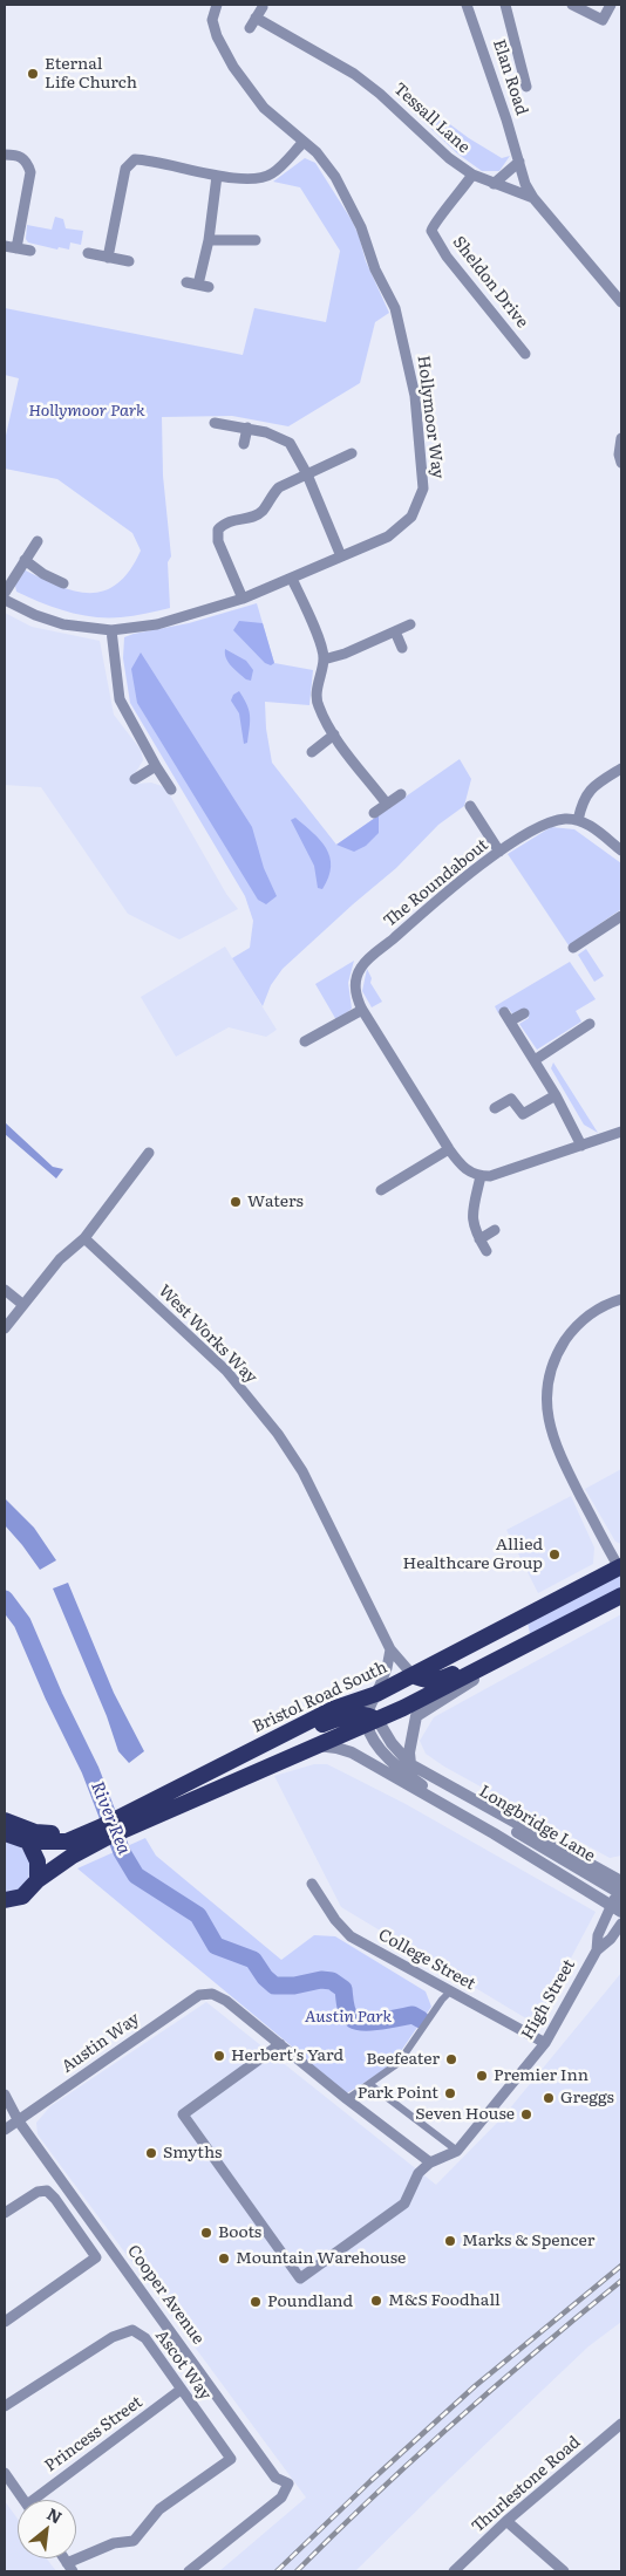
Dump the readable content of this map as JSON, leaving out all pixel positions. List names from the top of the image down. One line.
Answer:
{"streets":{"highway":["Bristol Road South"],"street":["Elan Road","Tessall Lane","Sheldon Drive","Hollymoor Way","The Roundabout","West Works Way","Longbridge Lane","College Street","High Street","Austin Way","Cooper Avenue","Ascot Way","Princess Street","Thurlestone Road"]},"crossings":[["Elan Road","Tessall Lane"],["Tessall Lane","Sheldon Drive"],["West Works Way","Bristol Road South"],["Bristol Road South","Longbridge Lane"],["Longbridge Lane","High Street"],["College Street","High Street"],["High Street","Austin Way"],["Austin Way","Cooper Avenue"],["Ascot Way","Princess Street"]],"water":["River Rea"],"parks":["Hollymoor Park","Austin Park"],"places":["Eternal Life Church","Waters","Allied Healthcare Group","Herbert's Yard","Beefeater","Premier Inn","Park Point","Greggs","Seven House","Smyths","Boots","Marks & Spencer","Mountain Warehouse","M&S Foodhall","Poundland"],"north":"top right"}
